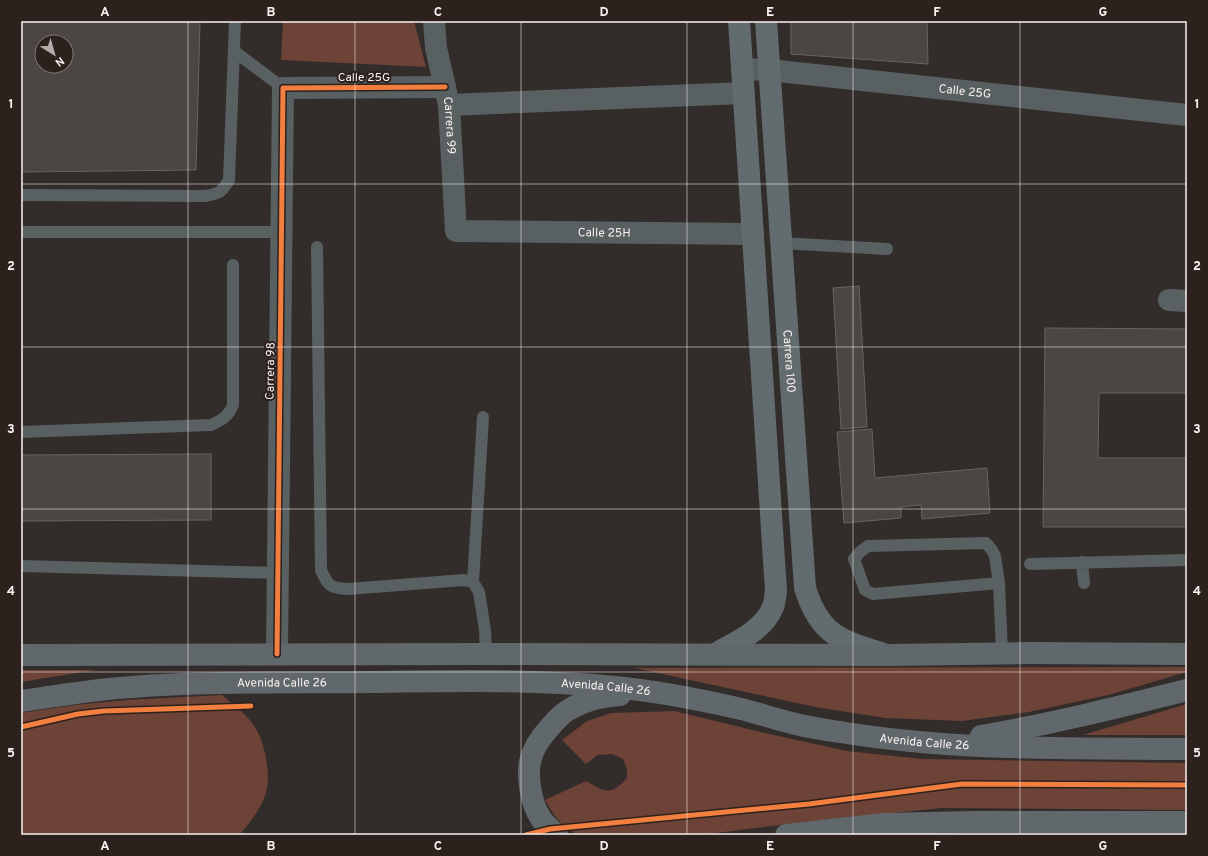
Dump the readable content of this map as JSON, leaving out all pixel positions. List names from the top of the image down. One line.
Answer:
{"streets":{"main road":["Carrera 100","Avenida Calle 26"],"street":["Calle 25G","Carrera 99","Calle 25H","Carrera 98"]},"crossings":[["Calle 25G","Carrera 99"],["Calle 25G","Carrera 100"],["Calle 25G","Carrera 98"],["Carrera 99","Calle 25H"]],"north":"bottom right","grid":{"columns":["A","B","C","D","E","F","G"],"rows":["1","2","3","4","5"]}}
